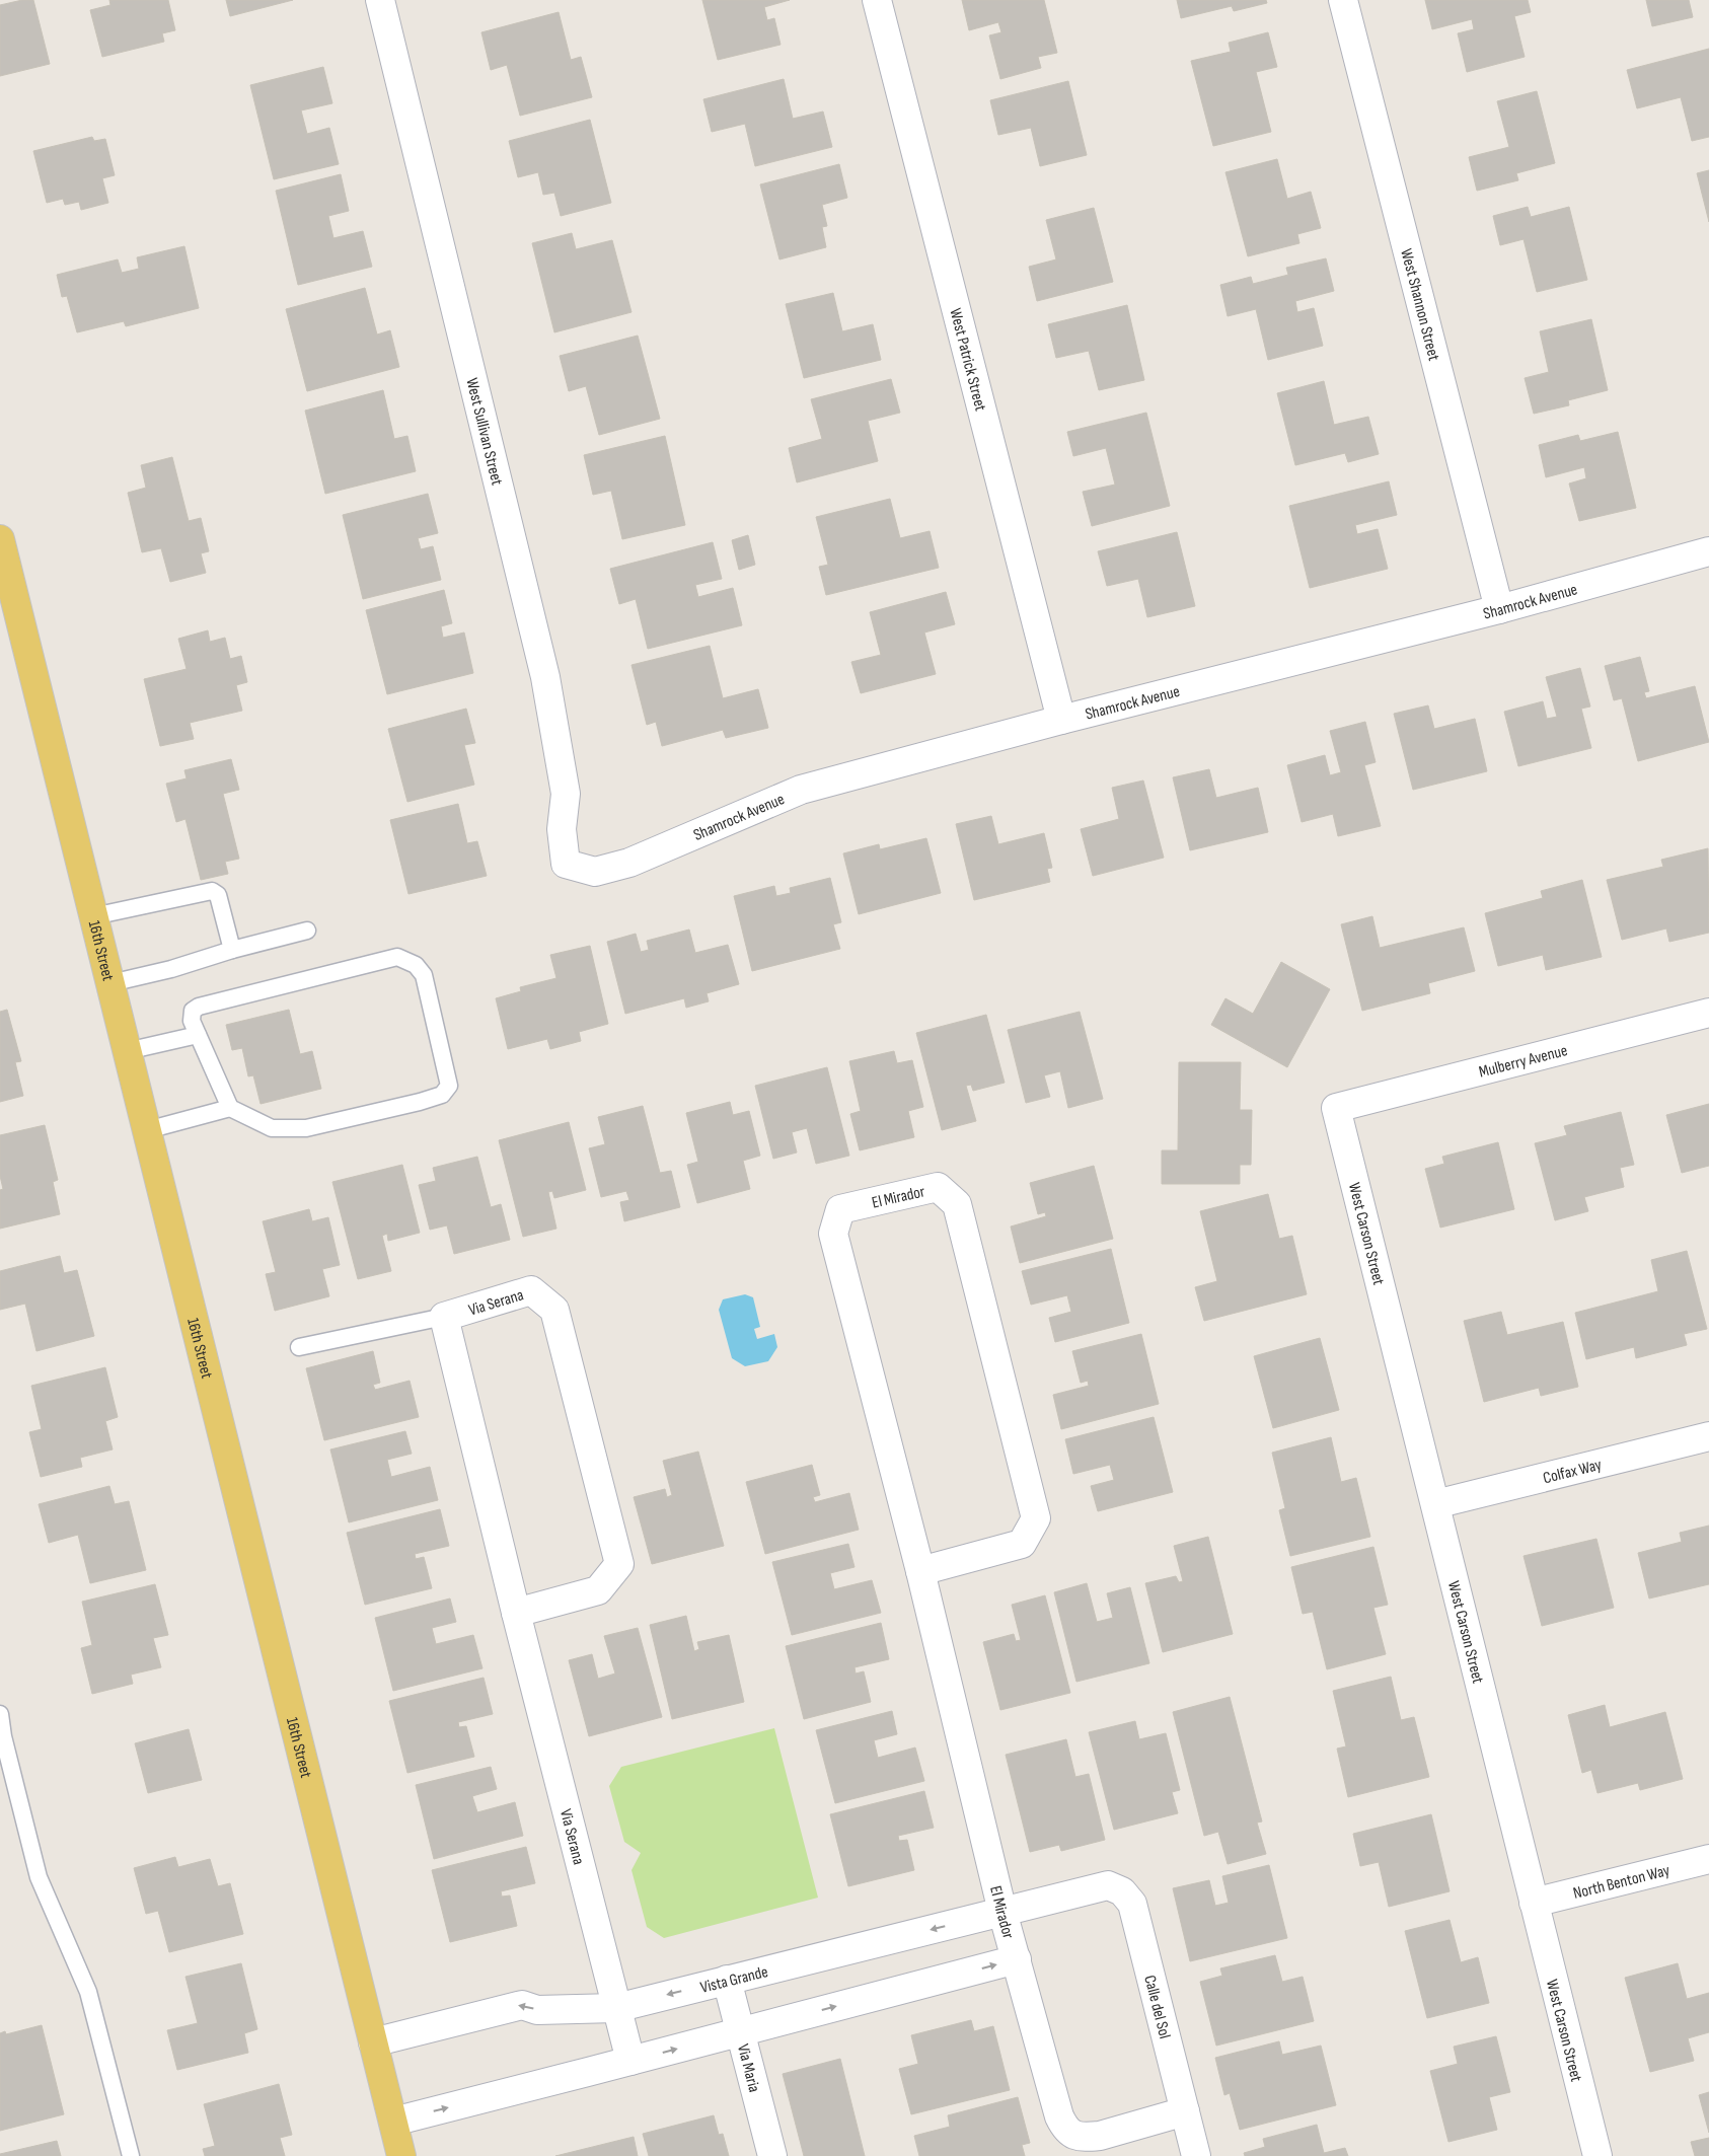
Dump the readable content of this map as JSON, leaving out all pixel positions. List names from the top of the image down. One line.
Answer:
{"streets":{"main road":["16th Street"],"street":["West Shannon Street","West Patrick Street","West Sullivan Street","Shamrock Avenue","Mulberry Avenue","El Mirador","West Carson Street","Via Serana","Colfax Way","North Benton Way","Vista Grande","Calle del Sol","Via Maria"]},"crossings":[["West Shannon Street","Shamrock Avenue"],["West Patrick Street","Shamrock Avenue"],["West Sullivan Street","Shamrock Avenue"],["16th Street","Vista Grande"],["Mulberry Avenue","West Carson Street"],["El Mirador","Vista Grande"],["El Mirador","Calle del Sol"],["West Carson Street","Colfax Way"],["West Carson Street","North Benton Way"],["Via Serana","Vista Grande"],["Vista Grande","Calle del Sol"],["Vista Grande","Via Maria"]]}
